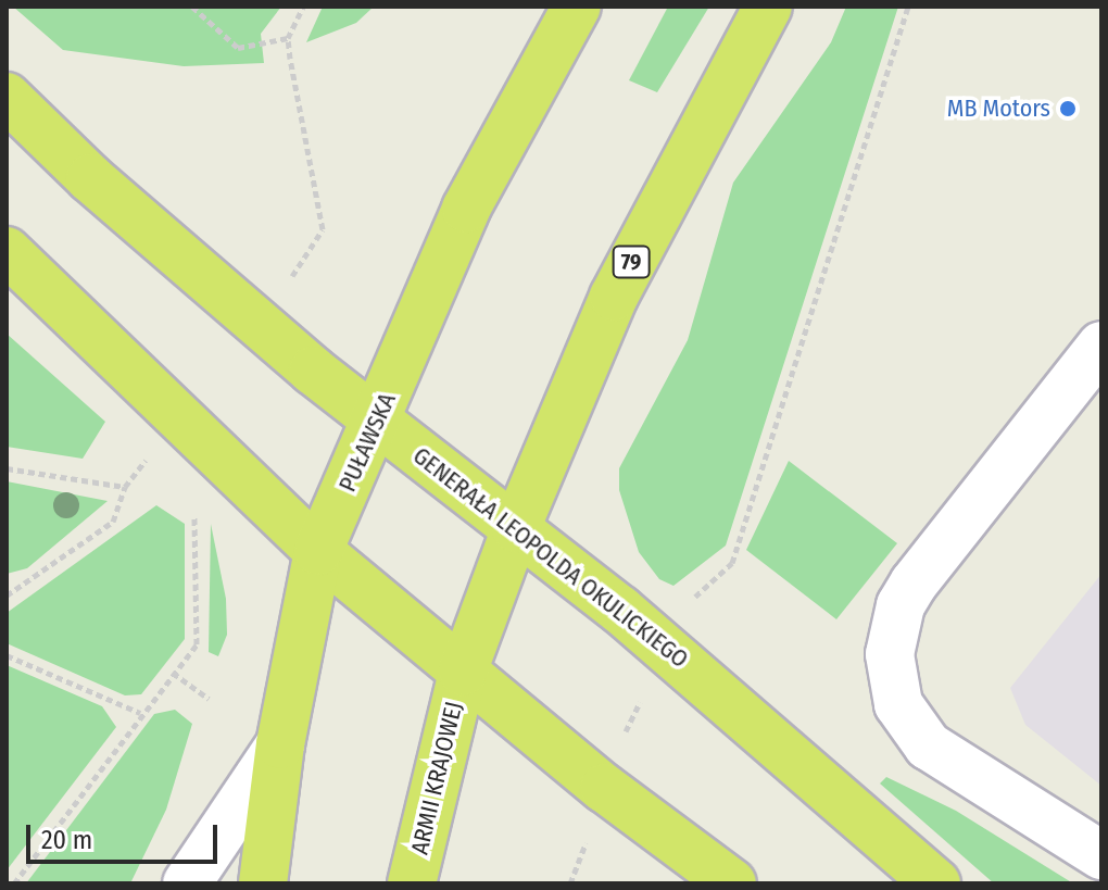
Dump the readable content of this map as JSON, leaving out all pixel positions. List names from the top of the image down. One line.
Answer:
{"streets":{"main road":["79","PUŁAWSKA","GENERAŁA LEOPOLDA OKULICKIEGO","ARMII KRAJOWEJ"]},"crossings":[["79","GENERAŁA LEOPOLDA OKULICKIEGO"],["79","ARMII KRAJOWEJ"],["PUŁAWSKA","GENERAŁA LEOPOLDA OKULICKIEGO"]],"places":["MB Motors"],"scale_bar":"20 m"}
